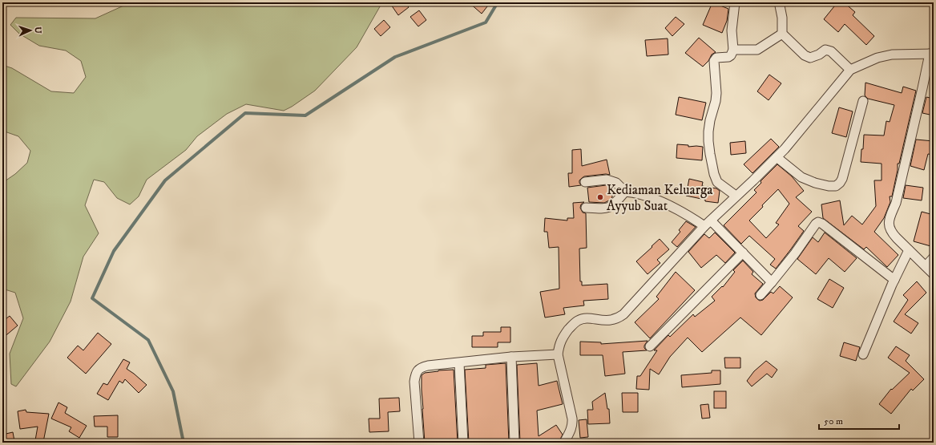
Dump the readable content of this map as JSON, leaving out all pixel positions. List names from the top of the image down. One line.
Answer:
{"places":["Kediaman Keluarga Ayyub Suat"],"scale_bar":"50 m","north":"right"}
